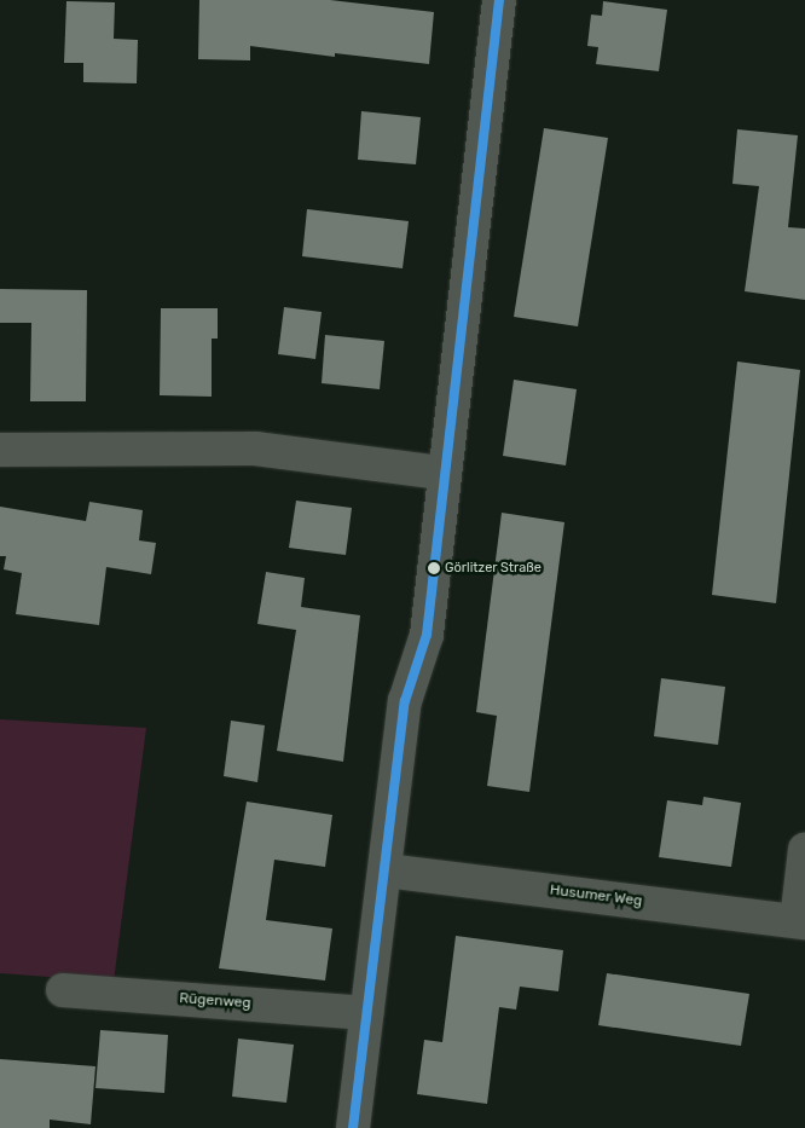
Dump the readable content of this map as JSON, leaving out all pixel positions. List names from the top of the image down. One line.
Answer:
{"streets":{"street":["Husumer Weg","Rügenweg"]},"places":["Görlitzer Straße"]}
